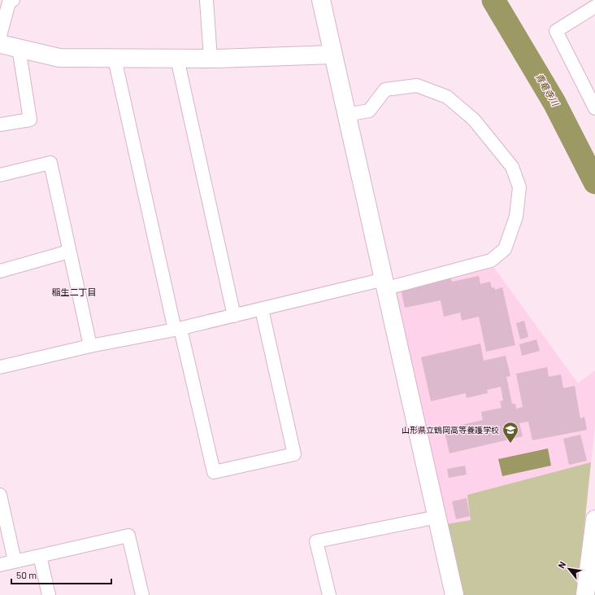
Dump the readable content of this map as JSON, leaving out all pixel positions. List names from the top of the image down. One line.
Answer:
{"districts":["稲生二丁目"],"water":["青竜寺川"],"places":{"school or university":["山形県立鶴岡高等養護学校"]},"scale_bar":"50 m","north":"top left"}
